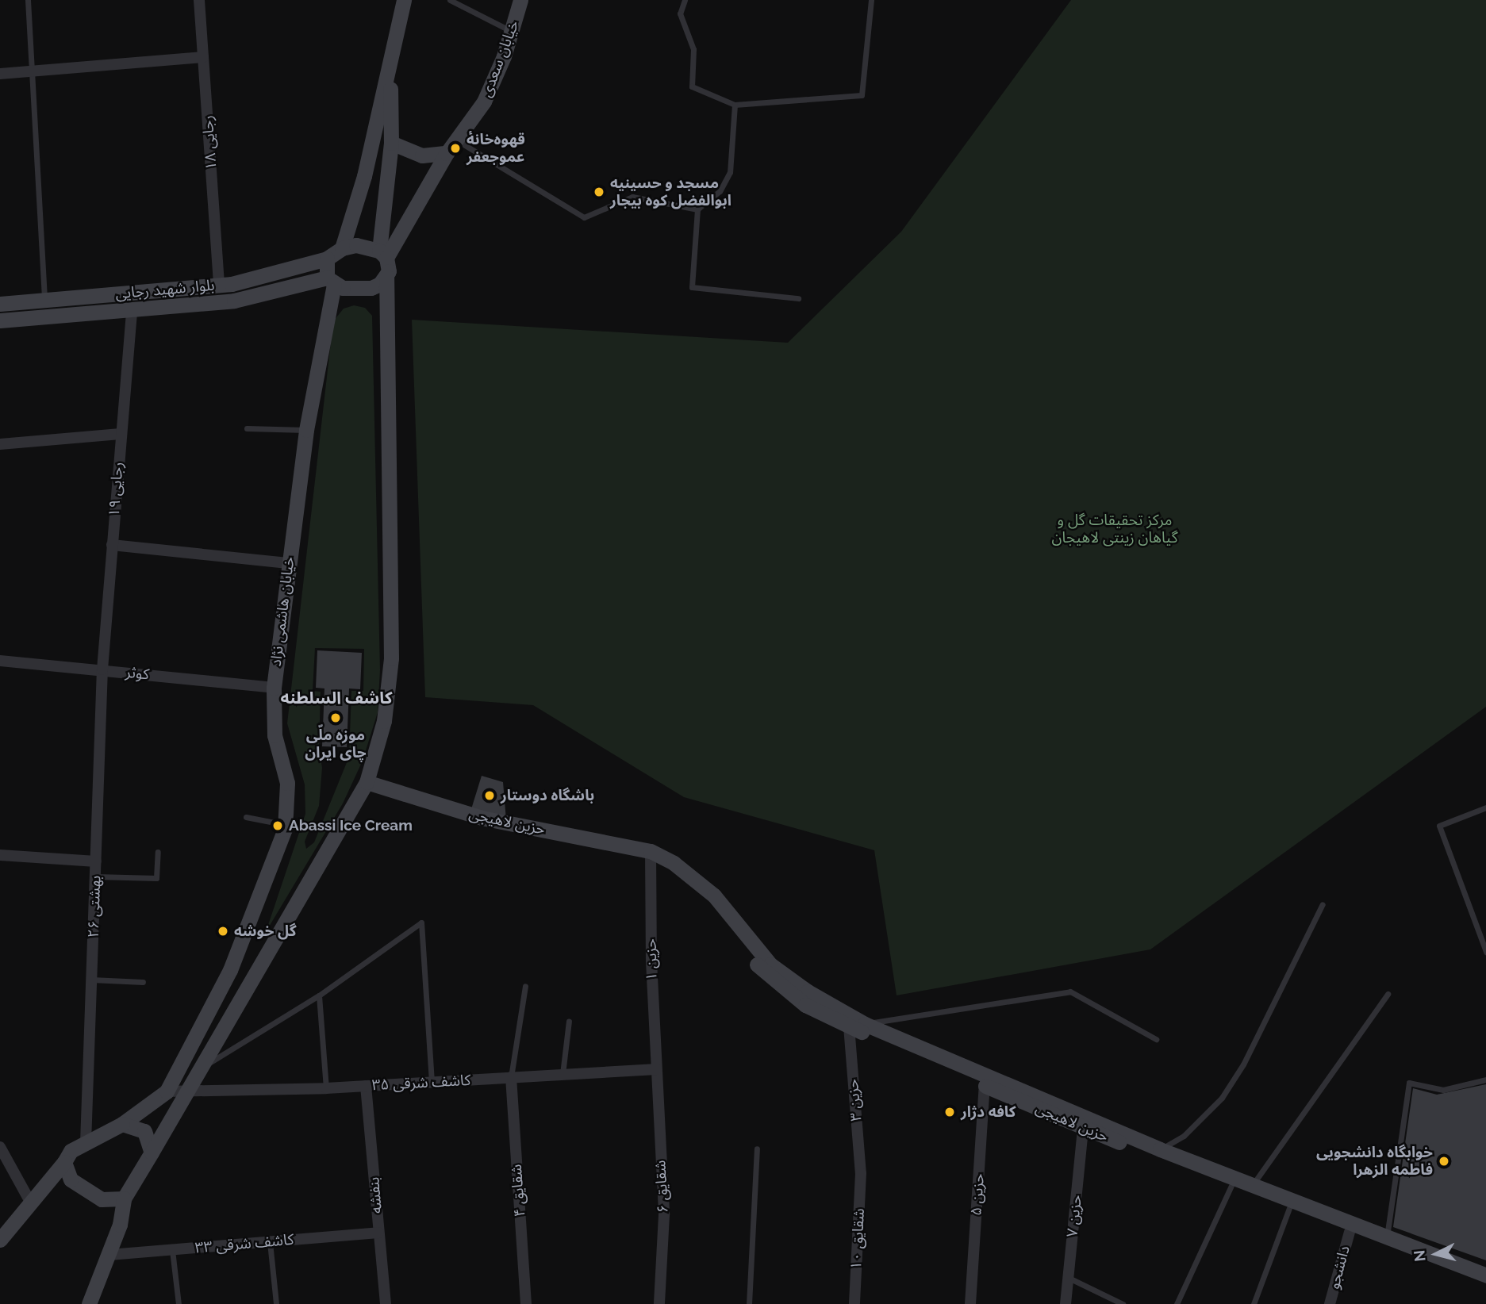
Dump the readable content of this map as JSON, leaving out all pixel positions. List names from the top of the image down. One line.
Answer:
{"streets":{"main road":["خیابان سعدی","بلوار شهید رجایی","خیابان هاشمی نژاد","حزین لاهیجی"],"street":["رجایی ۱۸","رجایی ۱۹","کوثر","بهشتی ۲۶","حزین ۱","کاشف شرقی ۳۵","حزین ۳","شقایق ۶","شقایق ۴","حزین ۵","بنفشه","حزین ۷","شقایق ۱۰","کاشف شرقی ۳۳","دانشجو"]},"crossings":[["خیابان سعدی","بلوار شهید رجایی"],["خیابان سعدی","خیابان هاشمی نژاد"],["رجایی ۱۸","بلوار شهید رجایی"],["بلوار شهید رجایی","رجایی ۱۹"],["بلوار شهید رجایی","خیابان هاشمی نژاد"],["رجایی ۱۹","کوثر"],["رجایی ۱۹","بهشتی ۲۶"],["خیابان هاشمی نژاد","کوثر"],["خیابان هاشمی نژاد","بهشتی ۲۶"],["خیابان هاشمی نژاد","کاشف شرقی ۳۵"],["کوثر","بهشتی ۲۶"],["حزین لاهیجی","حزین ۱"],["حزین لاهیجی","حزین ۳"],["حزین لاهیجی","حزین ۵"],["حزین لاهیجی","حزین ۷"],["حزین لاهیجی","دانشجو"],["حزین ۱","کاشف شرقی ۳۵"],["حزین ۱","شقایق ۶"],["کاشف شرقی ۳۵","شقایق ۶"],["کاشف شرقی ۳۵","شقایق ۴"],["کاشف شرقی ۳۵","بنفشه"],["حزین ۳","شقایق ۱۰"],["بنفشه","کاشف شرقی ۳۳"]],"districts":["کاشف السلطنه"],"parks":["مرکز تحقیقات گل و گیاهان زینتی لاهیجان"],"places":["قهوه‌خانهٔ عموجعفر","مسجد و حسینیه ابوالفضل کوه بیجار","موزه ملّی چای ایران","باشگاه دوستار","Abassi Ice Cream","گل خوشه","کافه دژار","خوابگاه دانشجویی فاطمه الزهرا"],"north":"left"}
